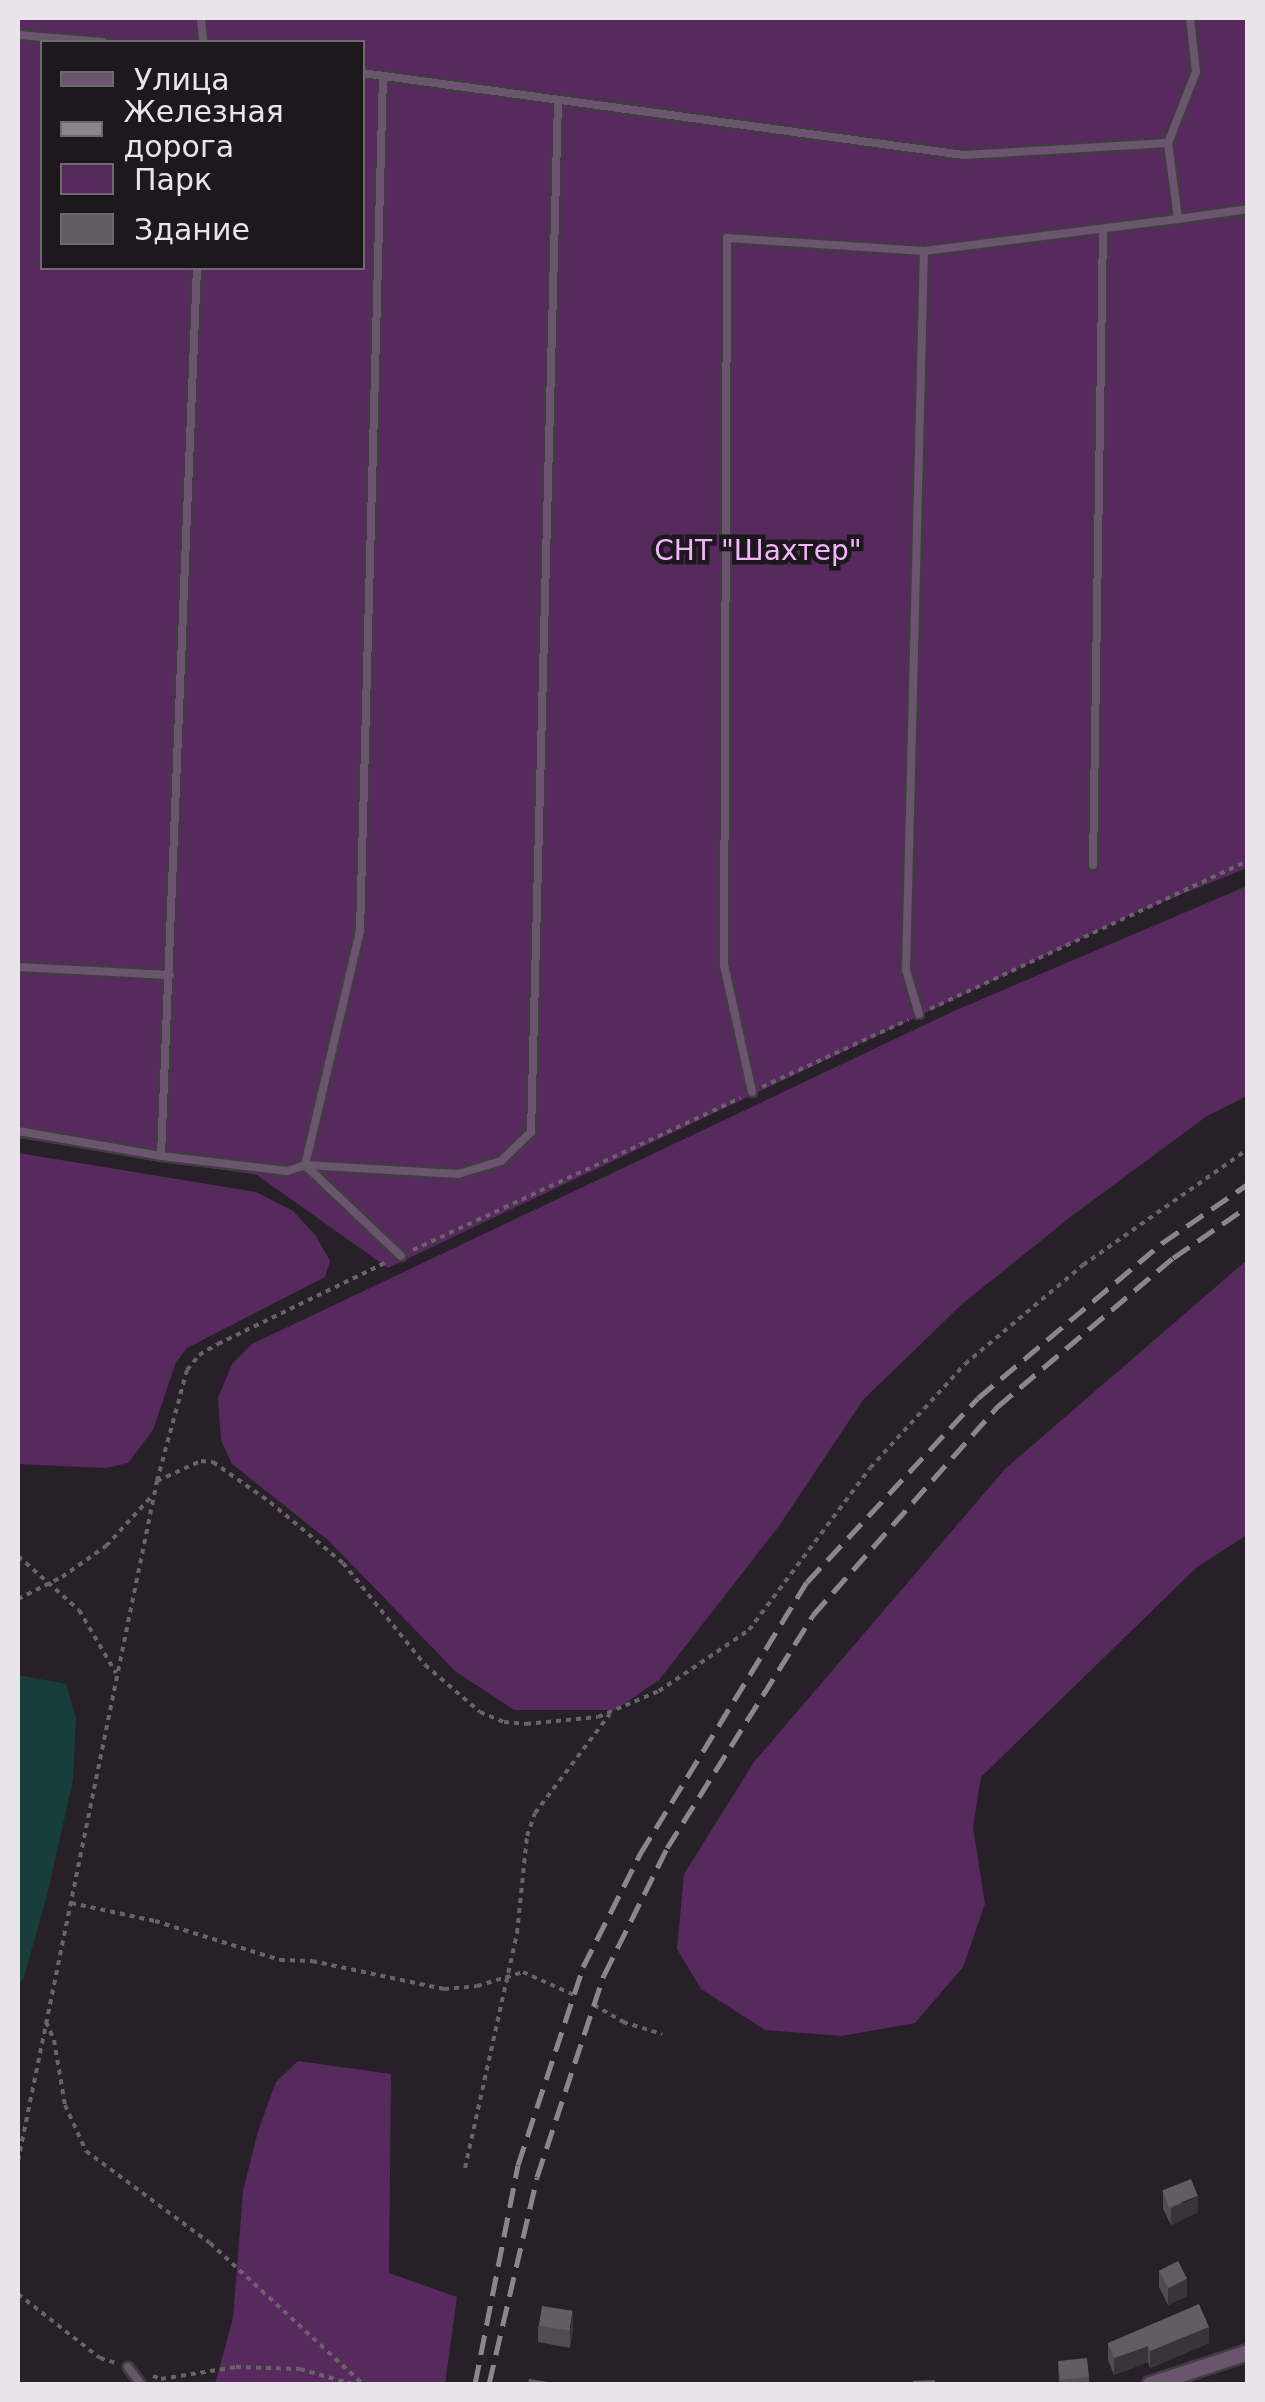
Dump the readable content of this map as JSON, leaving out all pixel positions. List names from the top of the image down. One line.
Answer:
{"parks":["СНТ \"Шахтер\""],"legend":["Улица","Железная дорога","Парк","Здание"]}
